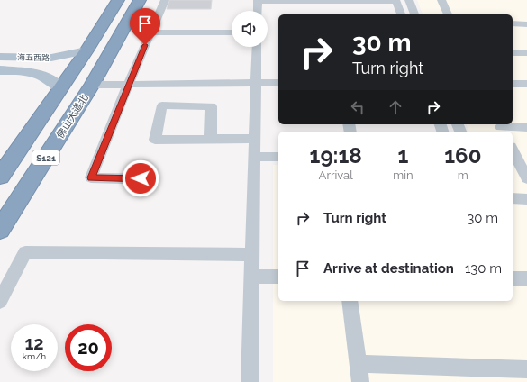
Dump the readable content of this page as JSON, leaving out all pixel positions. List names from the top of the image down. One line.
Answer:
{"streets":{"highway":["佛山大道北","S121"],"main road":["海五西路"]},"crossings":[["海五西路","S121"]],"page":{"turn":["30 m","Turn right"],"eta":["19:18","Arrival","1","min","160","m"],"list":[{"name":"Turn right","value":"30 m"},{"name":"Arrive at destination","value":"130 m"}],"speed":"12 km/h","limit":"20"}}
